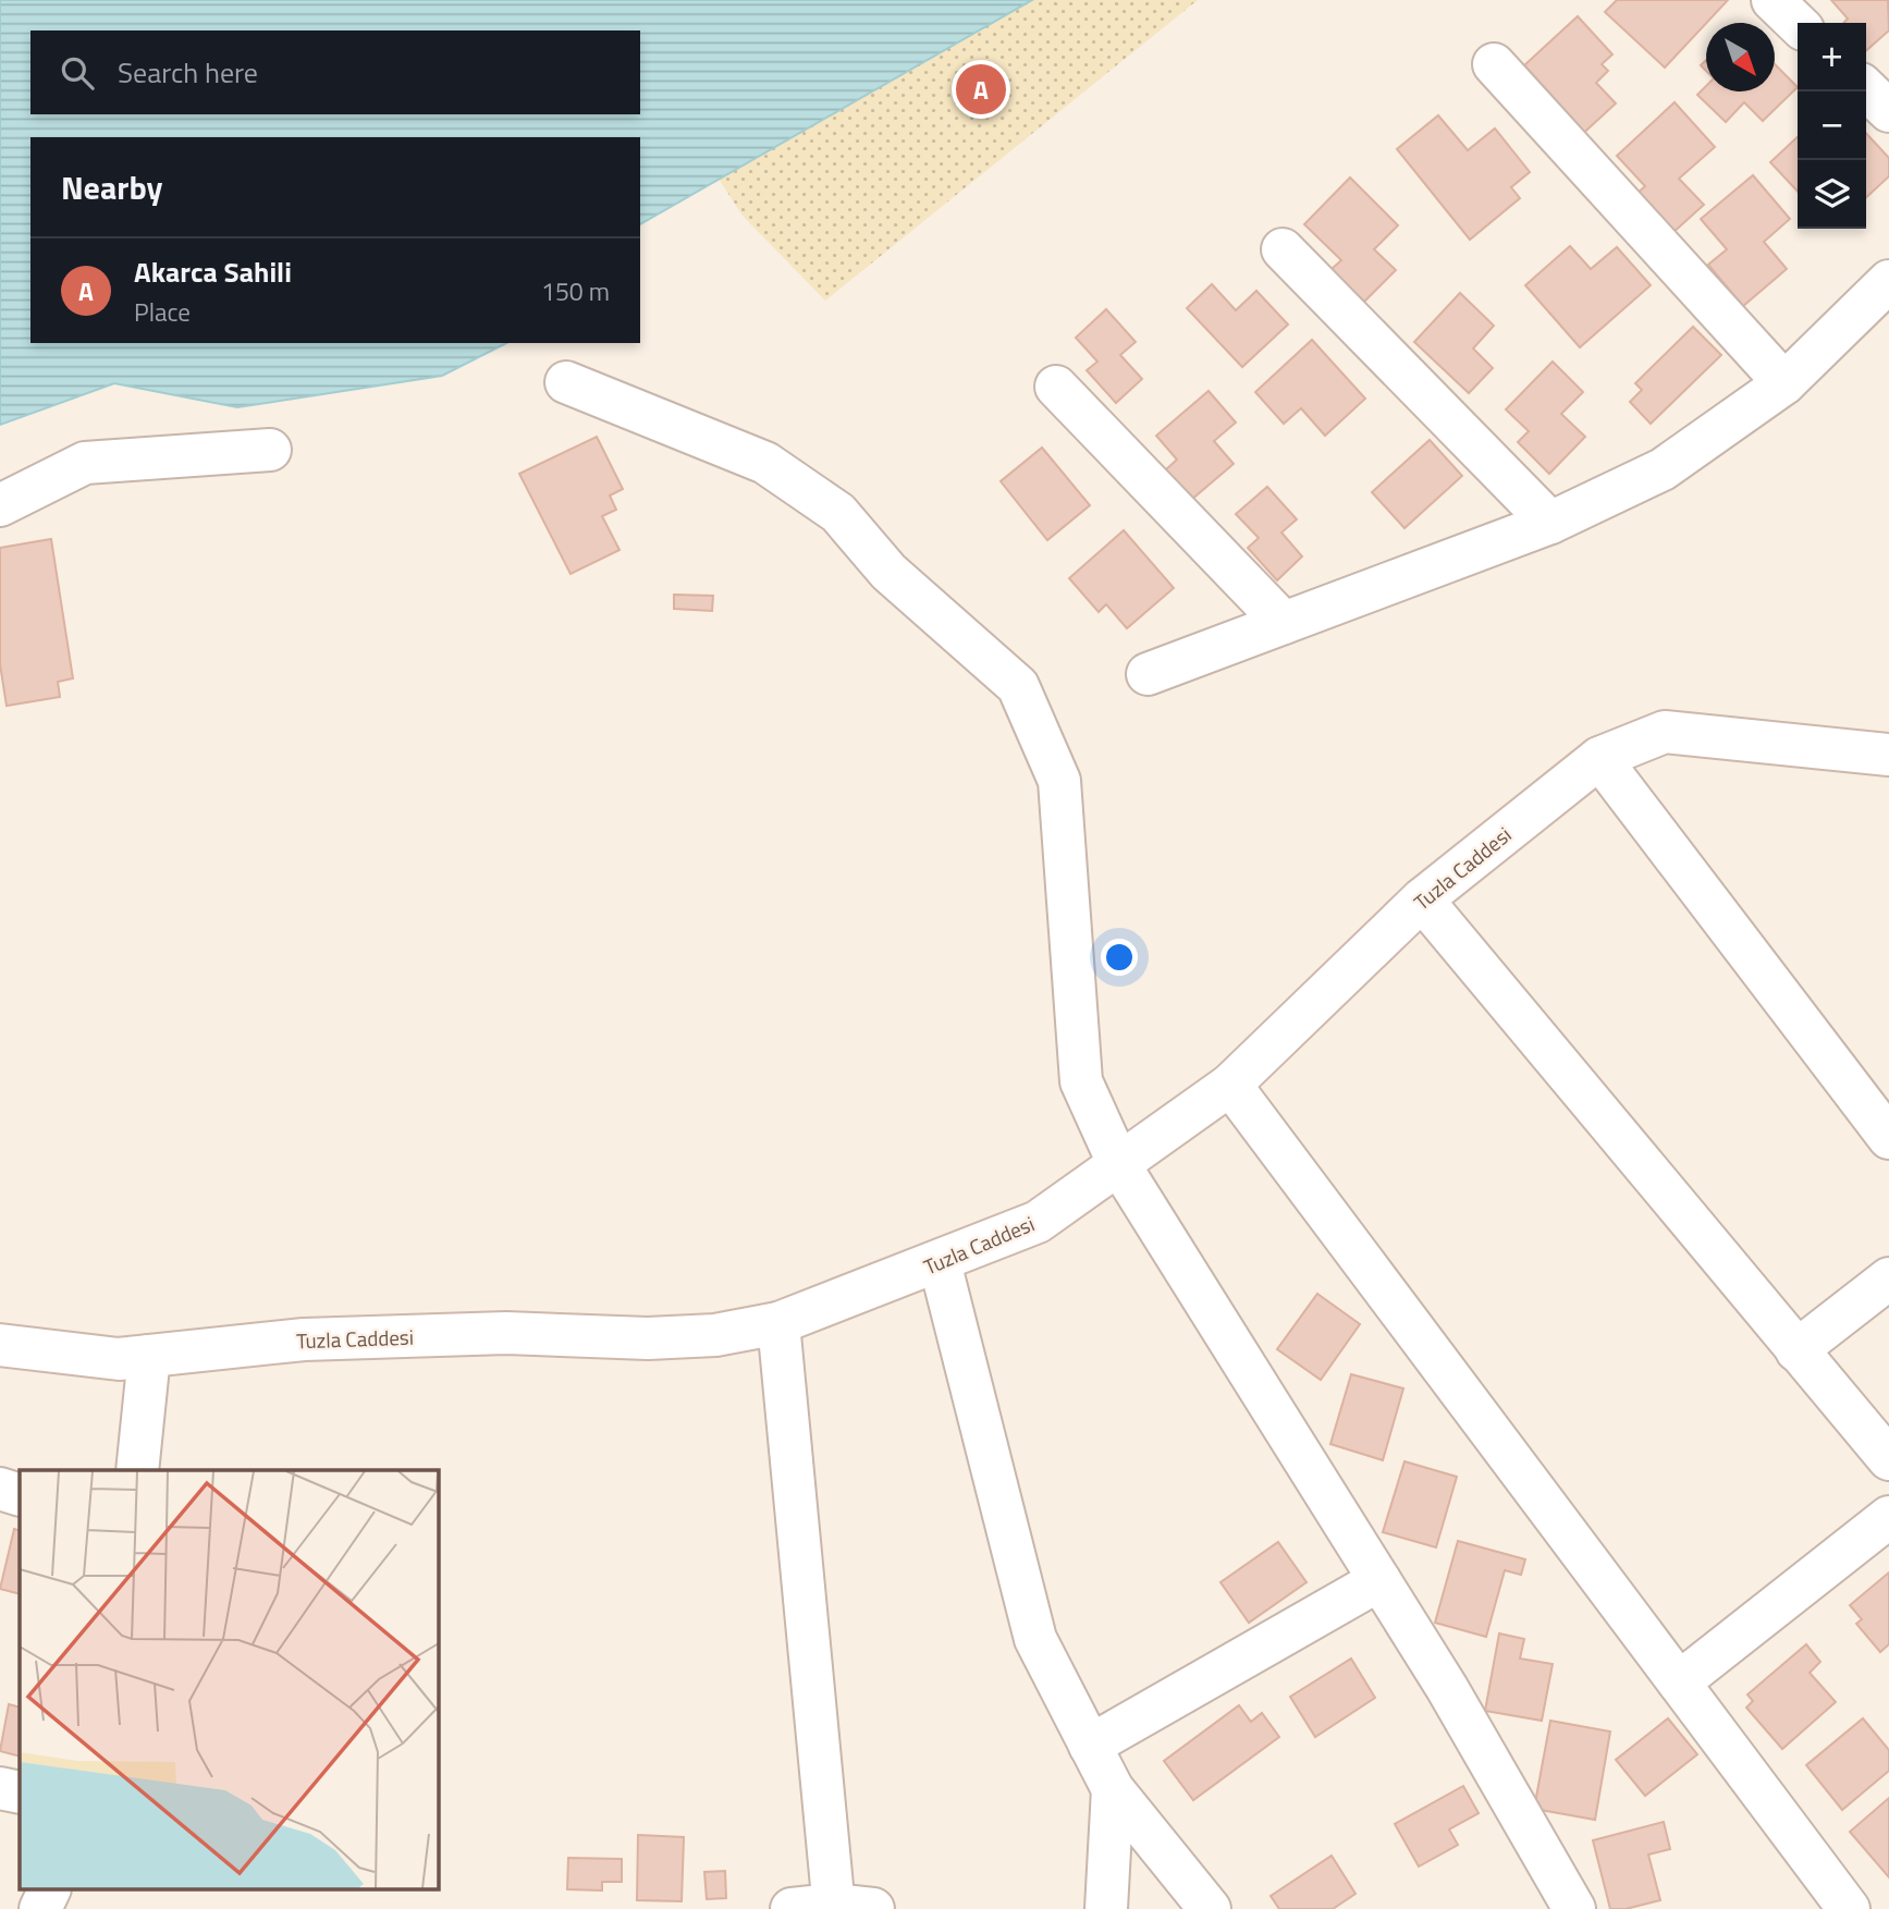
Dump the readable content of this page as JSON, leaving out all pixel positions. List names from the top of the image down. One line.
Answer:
{"streets":{"street":["Tuzla Caddesi"]},"north":"bottom right","page":{"map_buttons":["+","−"],"search":"Search here","pins":"A","heading":"Nearby","list":[{"mark":"A","name":"Akarca Sahili","note":"Place","value":"150 m"}]}}
